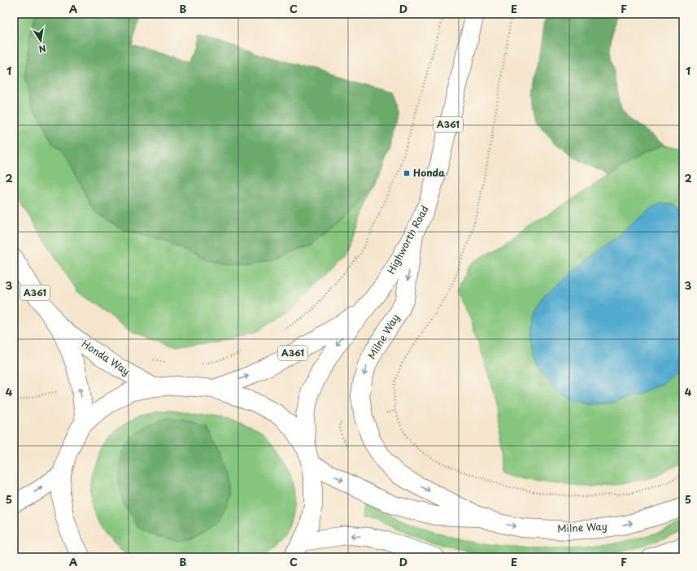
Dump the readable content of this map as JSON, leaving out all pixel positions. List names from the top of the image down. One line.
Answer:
{"streets":{"main road":["A361","Highworth Road","Milne Way","Honda Way"]},"crossings":[["Highworth Road","Milne Way"]],"places":{"transit":["Honda"]},"north":"bottom","grid":{"columns":["A","B","C","D","E","F"],"rows":["1","2","3","4","5"]}}
